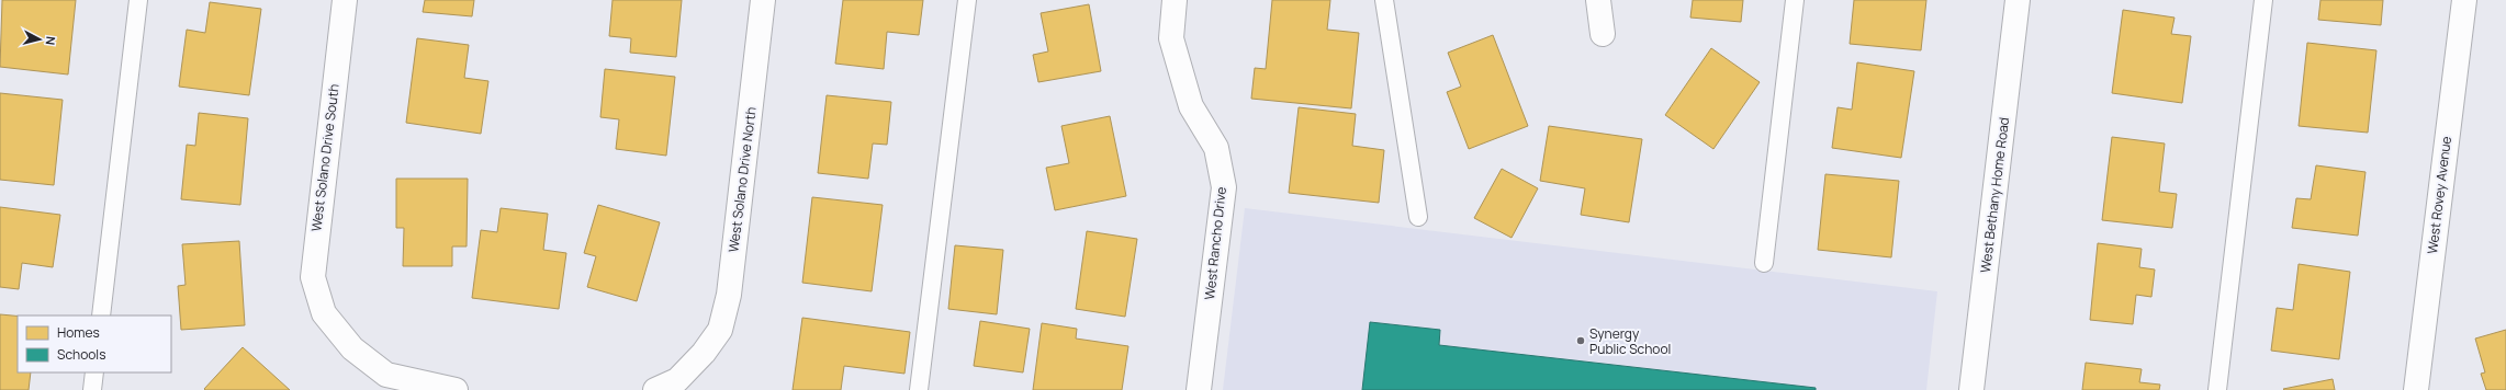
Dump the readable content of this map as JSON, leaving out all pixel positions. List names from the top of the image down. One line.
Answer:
{"streets":{"street":["West Solano Drive South","West Solano Drive North","West Bethany Home Road","West Rovey Avenue","West Rancho Drive"]},"places":["Synergy Public School"],"legend":["Homes","Schools"],"north":"right"}
